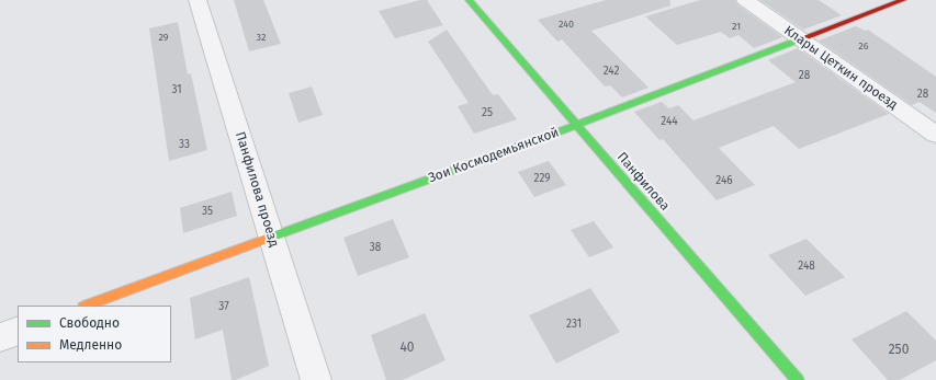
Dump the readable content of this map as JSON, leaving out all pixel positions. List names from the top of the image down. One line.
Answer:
{"streets":{"street":["Клары Цеткин проезд","Зои Космодемьянской","Панфилова","Панфилова проезд"]},"crossings":[["Клары Цеткин проезд","Зои Космодемьянской"],["Зои Космодемьянской","Панфилова"],["Зои Космодемьянской","Панфилова проезд"]],"house_numbers":["240","21","29","32","26","242","28","31","28","25","244","33","229","246","35","38","248","37","231","40","250"],"legend":["Свободно","Медленно"]}
